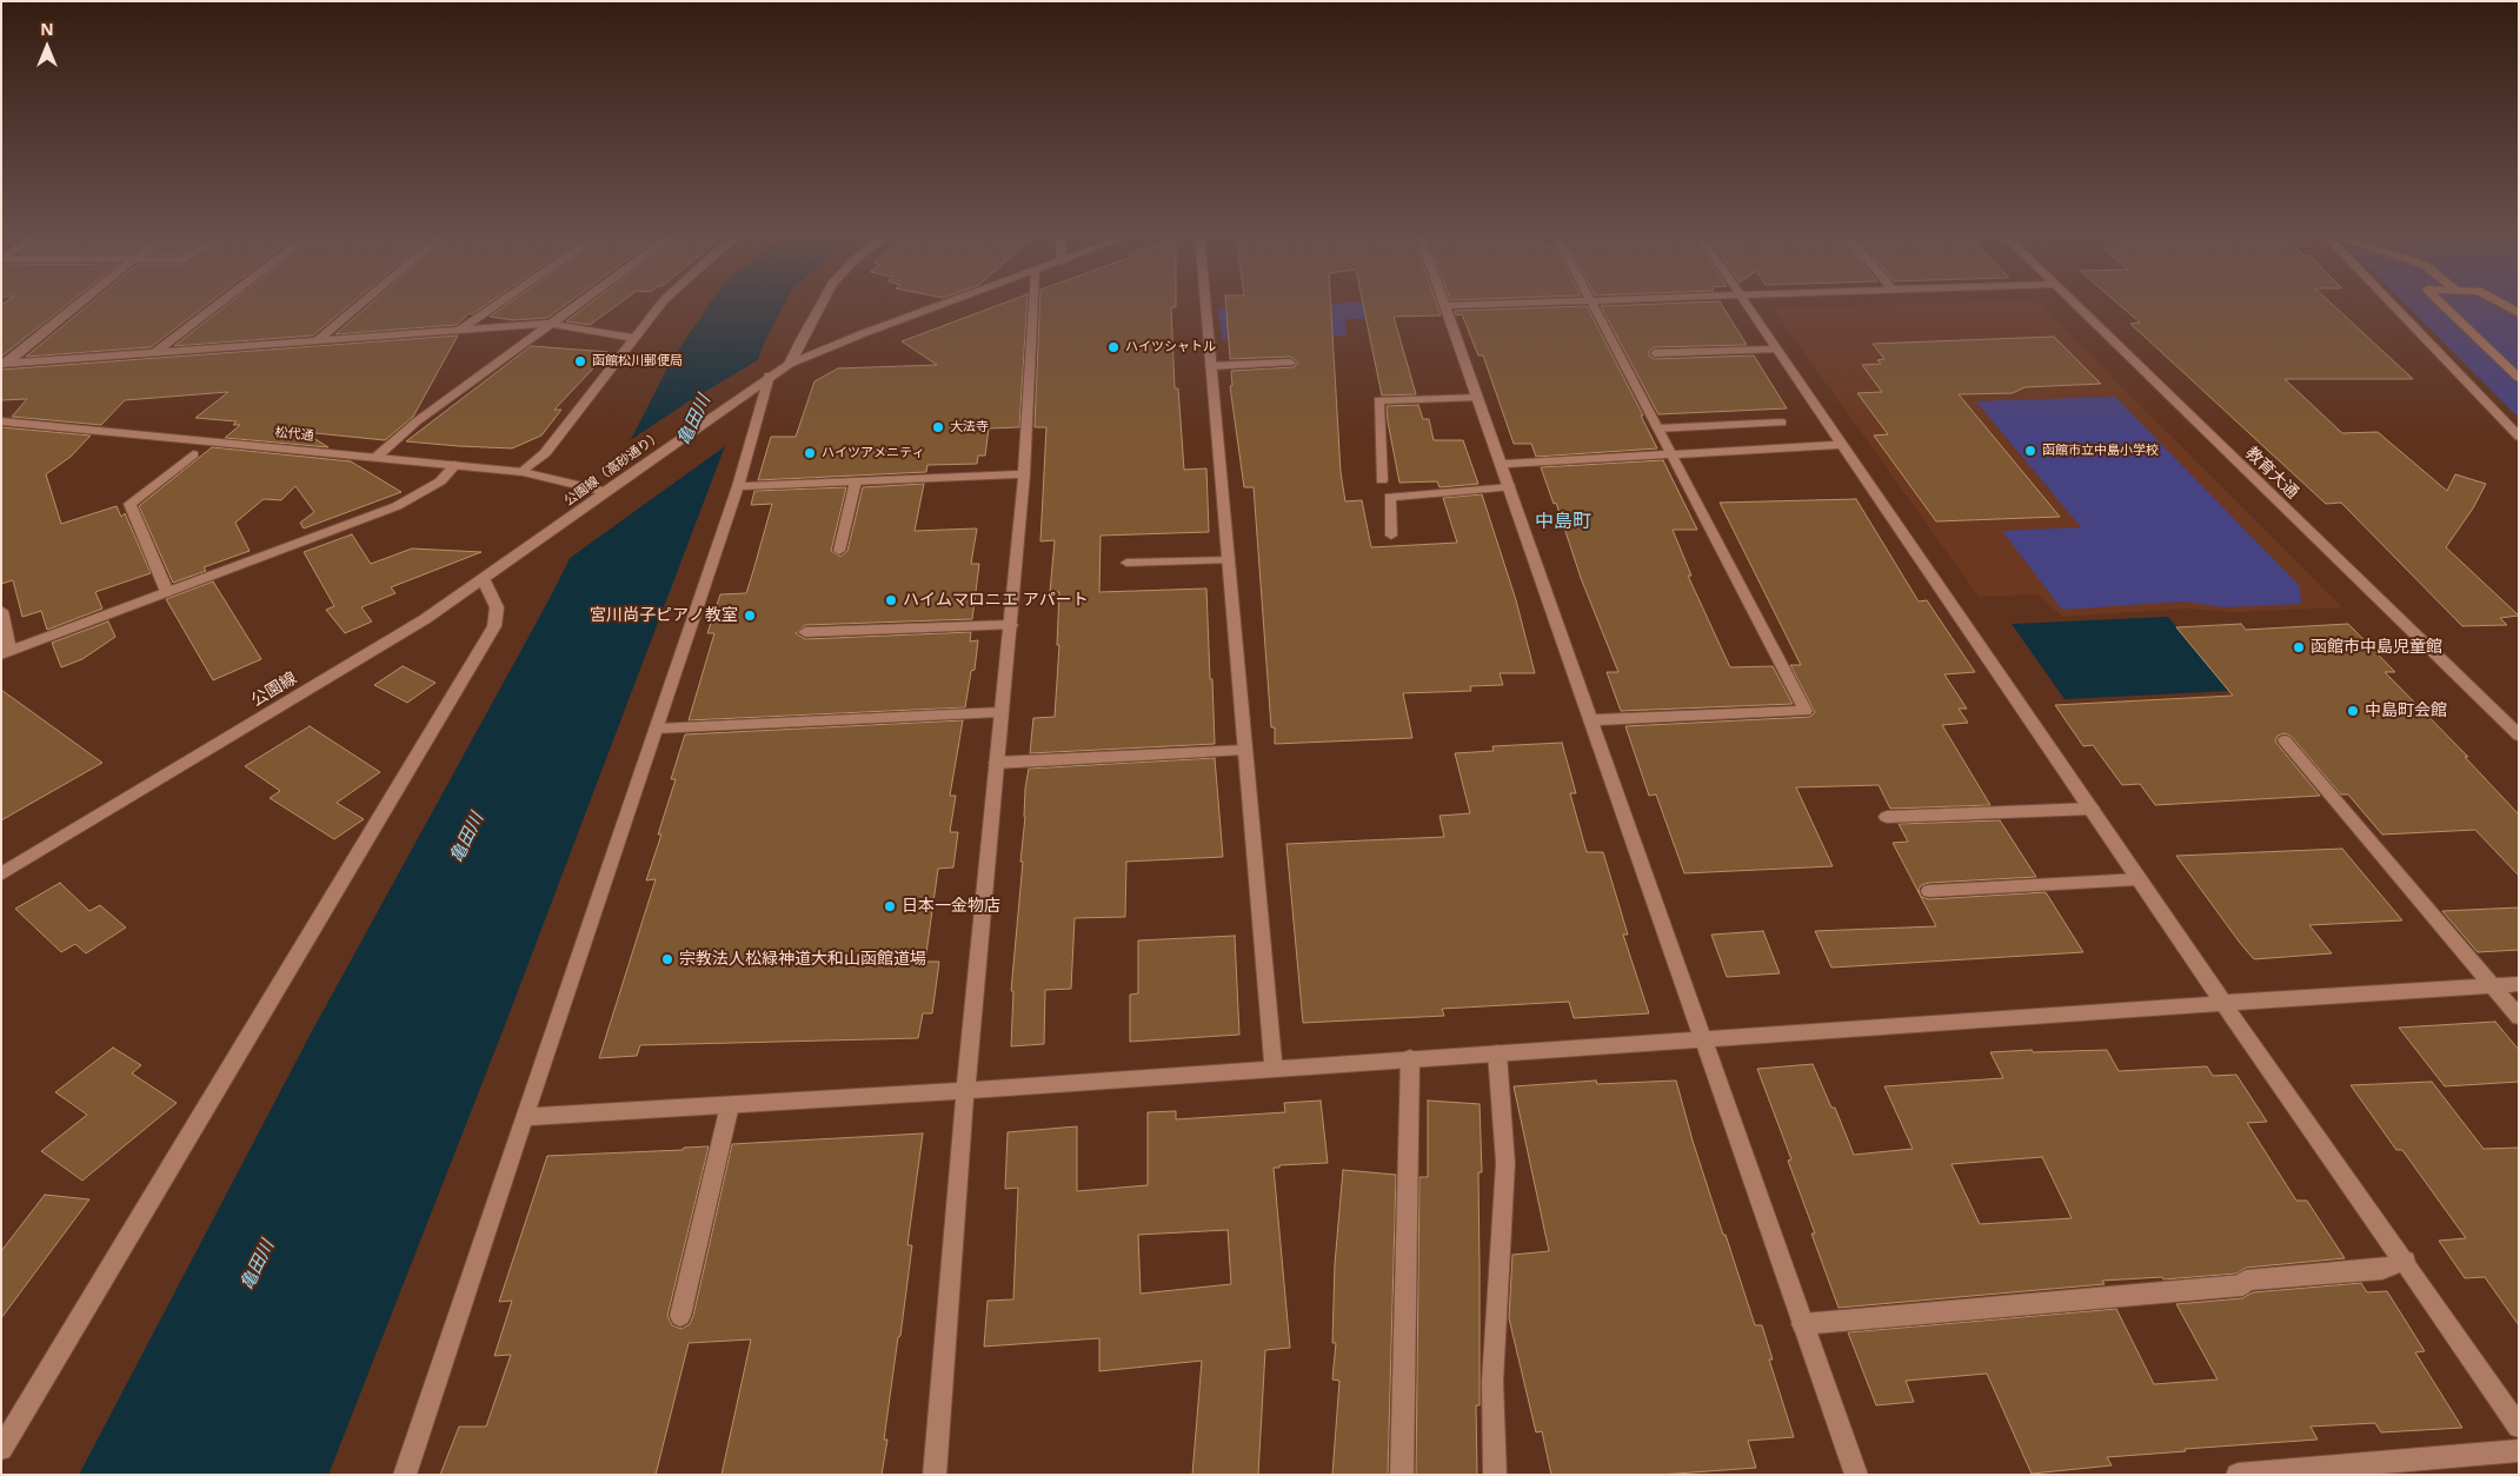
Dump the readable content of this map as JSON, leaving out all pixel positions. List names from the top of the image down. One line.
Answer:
{"streets":{"street":["松代通","公園線（高砂通り）","教育大通","公園線"]},"crossings":[["松代通","公園線（高砂通り）"],["公園線（高砂通り）","公園線"]],"districts":["中島町"],"water":["亀田川"],"places":["ハイツシャトル","函館松川郵便局","大法寺","函館市立中島小学校","ハイツアメニティ","ハイムマロニエ アパート","宮川尚子ピアノ教室","函館市中島児童館","中島町会館","日本一金物店","宗教法人松緑神道大和山函館道場"],"north":"top"}
